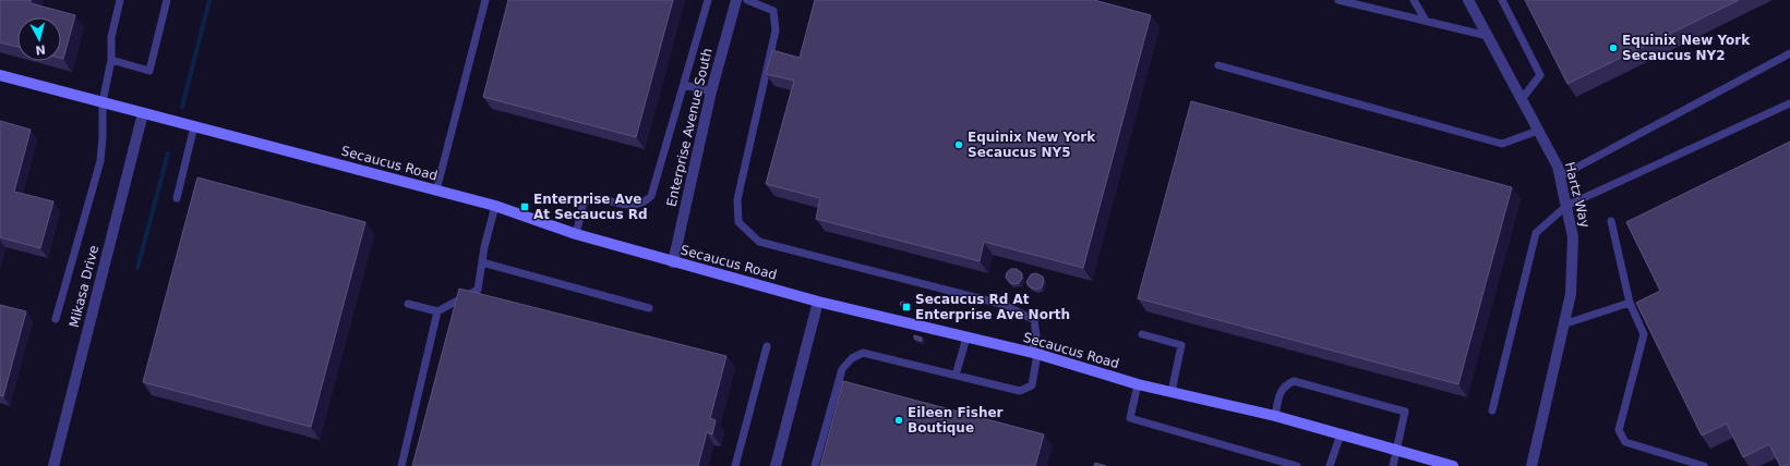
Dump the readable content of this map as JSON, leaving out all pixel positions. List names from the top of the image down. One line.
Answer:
{"streets":{"main road":["Secaucus Road"],"street":["Enterprise Avenue South","Hartz Way","Mikasa Drive"]},"crossings":[["Enterprise Avenue South","Secaucus Road"],["Secaucus Road","Mikasa Drive"]],"places":{"other":["Equinix New York Secaucus NY2","Equinix New York Secaucus NY5","Eileen Fisher Boutique"],"transit":["Enterprise Ave At Secaucus Rd","Secaucus Rd At Enterprise Ave North"]},"north":"bottom"}
